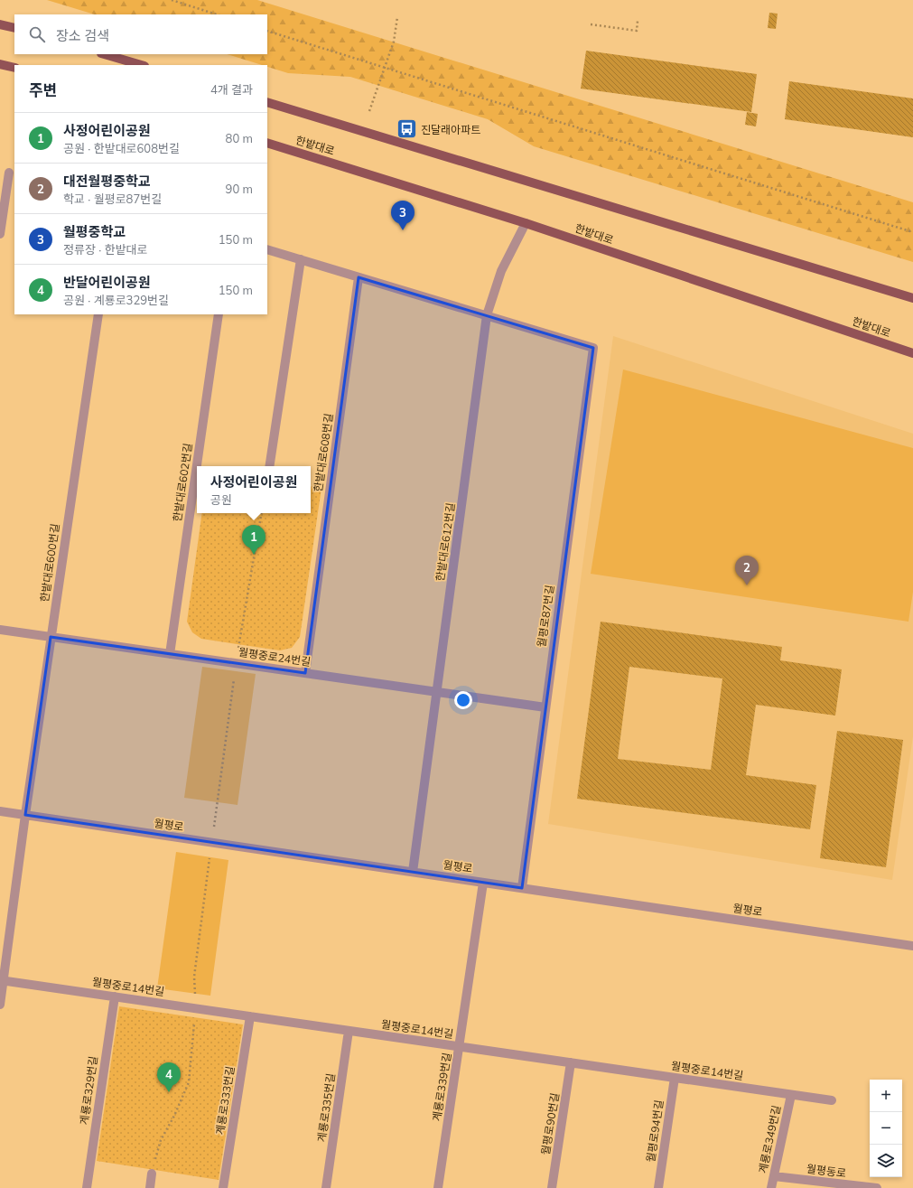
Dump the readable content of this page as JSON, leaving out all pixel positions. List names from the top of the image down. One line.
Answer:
{"streets":{"main road":["한밭대로"],"street":["한밭대로608번길","한밭대로602번길","한밭대로612번길","한밭대로600번길","월평로87번길","월평중로24번길","월평로","월평중로14번길","계룡로339번길","계룡로329번길","계룡로333번길","계룡로335번길","월평로90번길","월평로94번길","계룡로349번길","월평동로"]},"crossings":[["한밭대로","한밭대로612번길"],["한밭대로608번길","월평중로24번길"],["한밭대로602번길","월평중로24번길"],["한밭대로612번길","월평로87번길"],["한밭대로612번길","월평중로24번길"],["한밭대로612번길","월평로"],["한밭대로600번길","월평중로24번길"],["한밭대로600번길","월평로"],["한밭대로600번길","월평중로14번길"],["월평로87번길","월평중로24번길"],["월평로87번길","월평로"],["월평로","계룡로339번길"],["월평중로14번길","계룡로339번길"],["월평중로14번길","계룡로329번길"],["월평중로14번길","계룡로333번길"],["월평중로14번길","계룡로335번길"],["월평중로14번길","월평로90번길"],["월평중로14번길","월평로94번길"],["월평중로14번길","계룡로349번길"],["계룡로349번길","월평동로"]],"places":{"bus stop":["진달래아파트"]},"page":{"search":"장소 검색","heading":["주변","4개 결과"],"list":[{"mark":"1","name":"사정어린이공원","note":"공원 · 한밭대로608번길","value":"80 m"},{"mark":"2","name":"대전월평중학교","note":"학교 · 월평로87번길","value":"90 m"},{"mark":"3","name":"월평중학교","note":"정류장 · 한밭대로","value":"150 m"},{"mark":"4","name":"반달어린이공원","note":"공원 · 계룡로329번길","value":"150 m"}],"pins":["3","1","2","4"],"popup":["사정어린이공원","공원"],"map_buttons":["+","−"]}}
